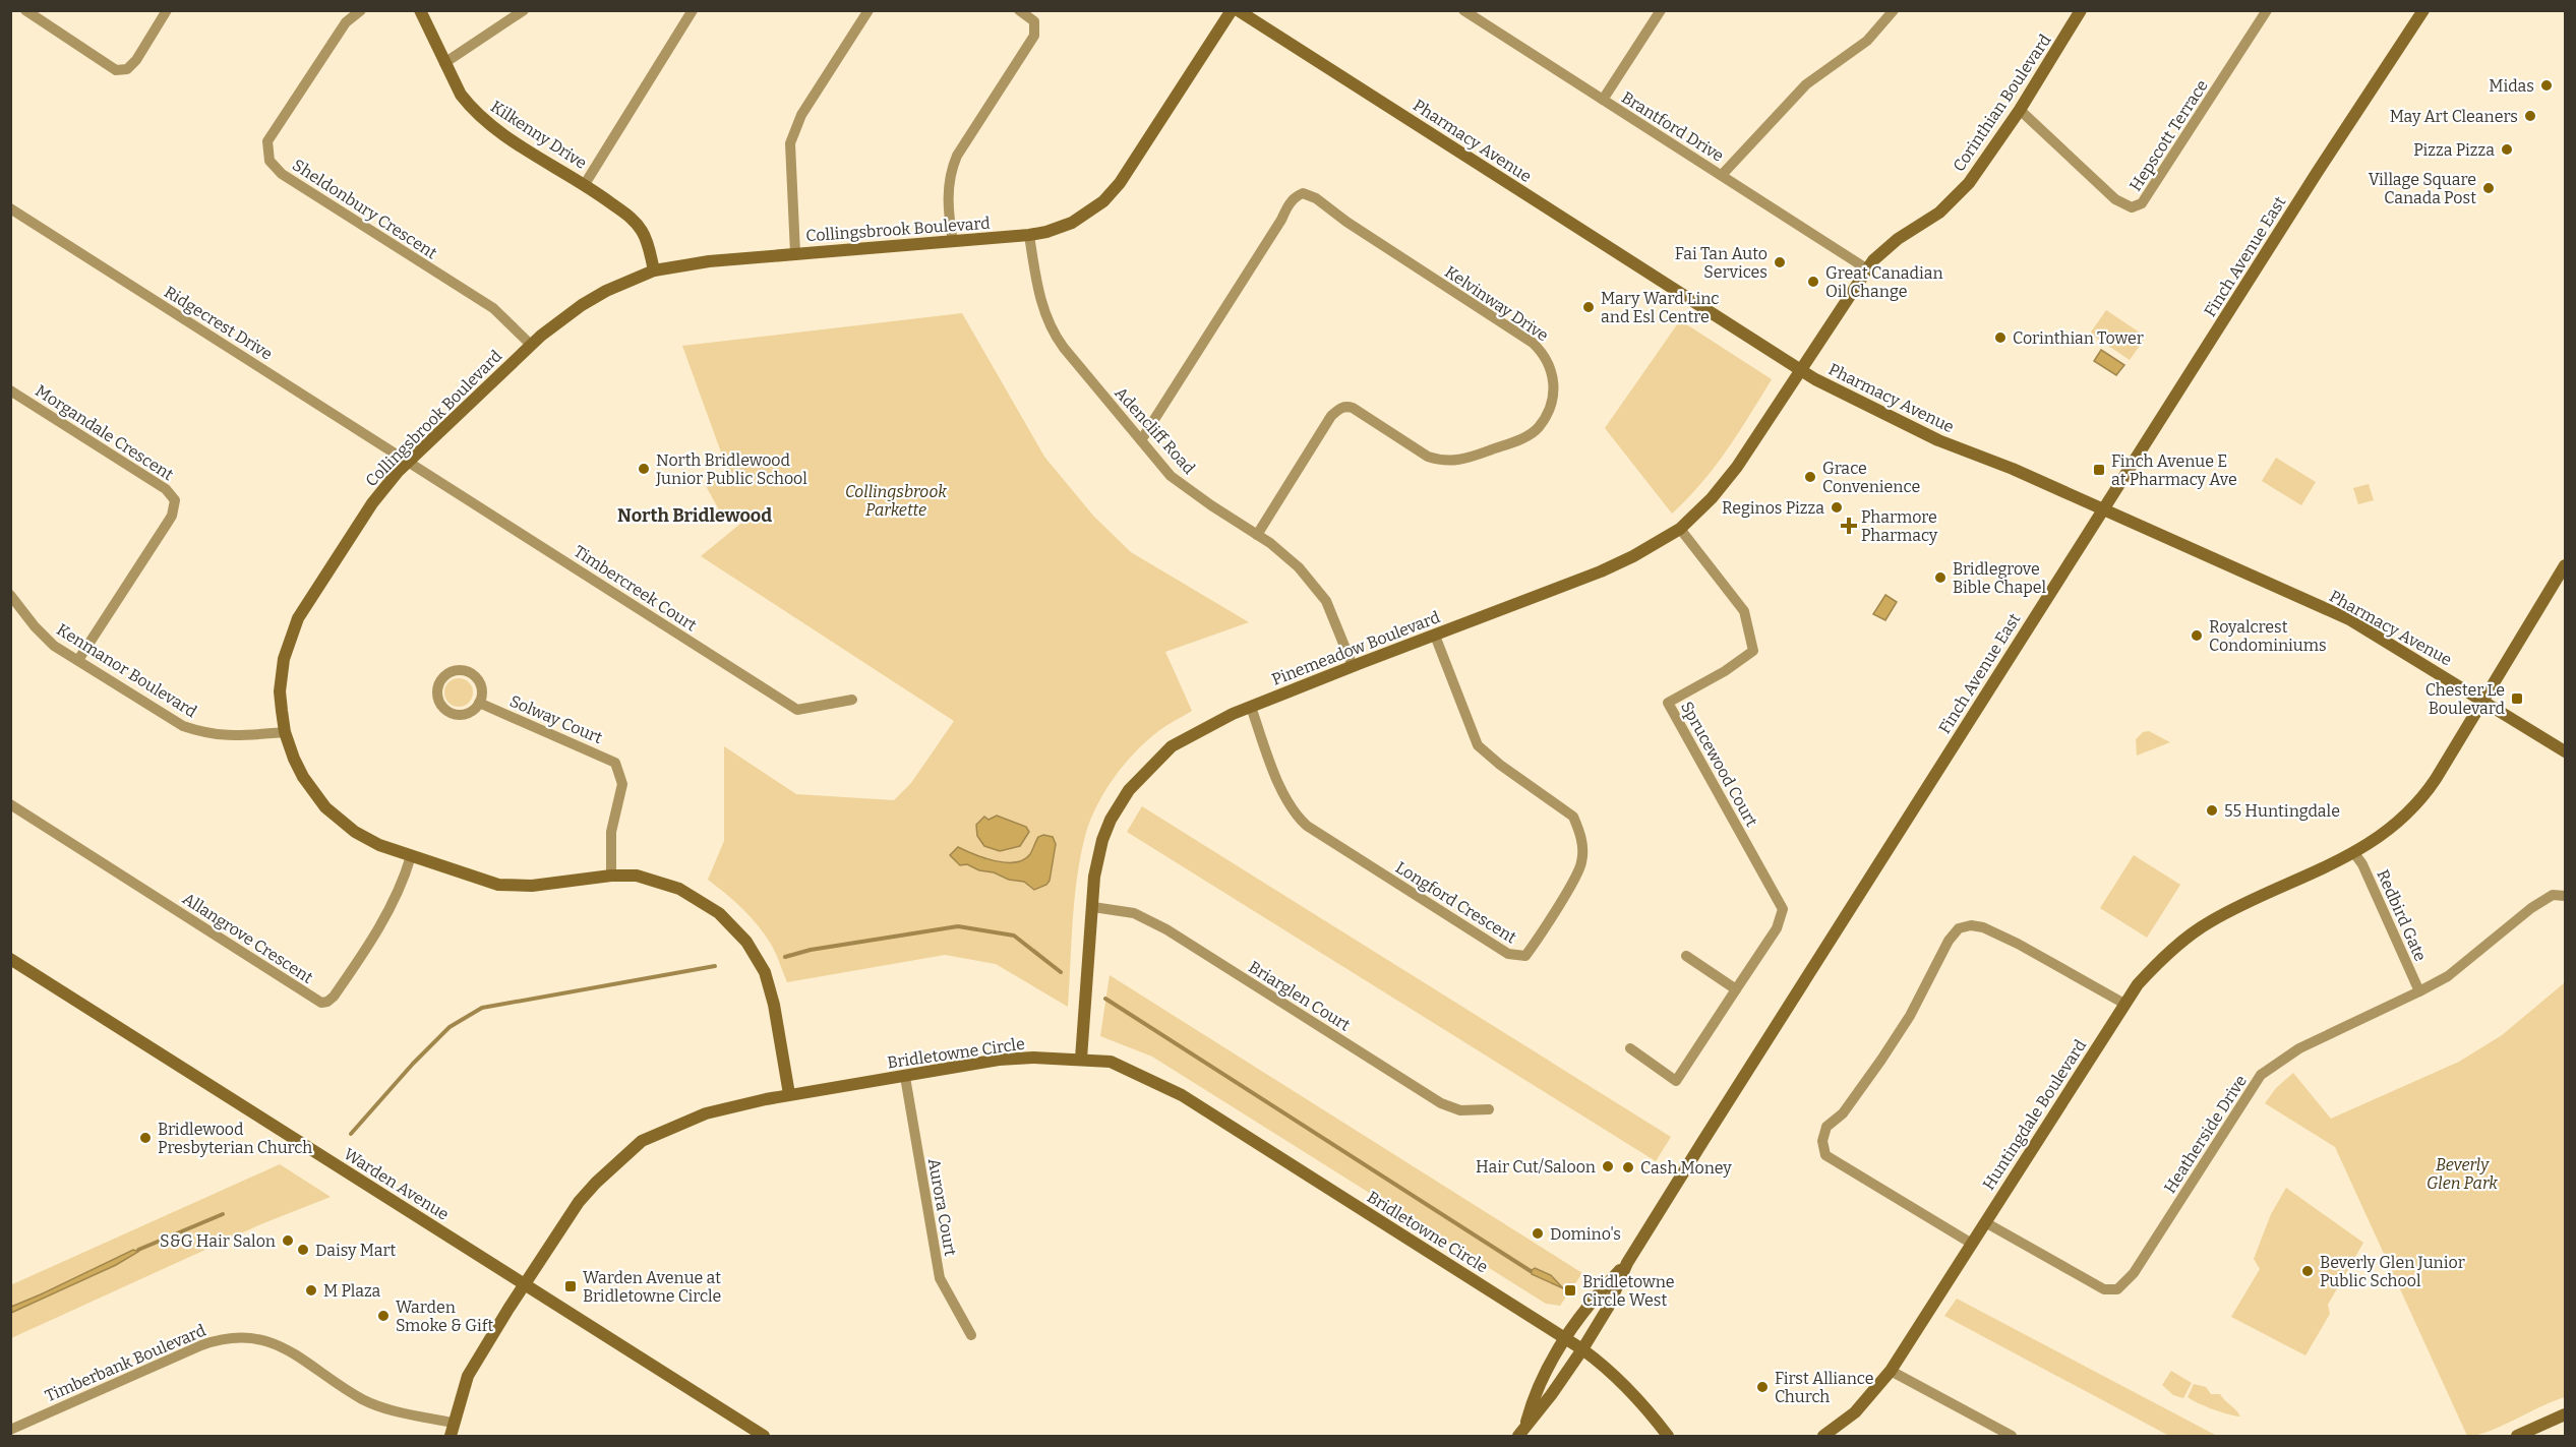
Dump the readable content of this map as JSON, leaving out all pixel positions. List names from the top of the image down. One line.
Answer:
{"streets":{"street":["Corinthian Boulevard","Brantford Drive","Kilkenny Drive","Hepscott Terrace","Pharmacy Avenue","Sheldonbury Crescent","Collingsbrook Boulevard","Finch Avenue East","Kelvinway Drive","Ridgecrest Drive","Adencliff Road","Morgandale Crescent","Timbercreek Court","Pinemeadow Boulevard","Kenmanor Boulevard","Solway Court","Sprucewood Court","Longford Crescent","Redbird Gate","Allangrove Crescent","Briarglen Court","Bridletowne Circle","Huntingdale Boulevard","Heatherside Drive","Warden Avenue","Aurora Court","Timberbank Boulevard"]},"crossings":[["Corinthian Boulevard","Brantford Drive"],["Corinthian Boulevard","Hepscott Terrace"],["Corinthian Boulevard","Pharmacy Avenue"],["Corinthian Boulevard","Pinemeadow Boulevard"],["Kilkenny Drive","Collingsbrook Boulevard"],["Pharmacy Avenue","Finch Avenue East"],["Pharmacy Avenue","Pinemeadow Boulevard"],["Pharmacy Avenue","Huntingdale Boulevard"],["Sheldonbury Crescent","Collingsbrook Boulevard"],["Collingsbrook Boulevard","Ridgecrest Drive"],["Collingsbrook Boulevard","Adencliff Road"],["Collingsbrook Boulevard","Timbercreek Court"],["Collingsbrook Boulevard","Kenmanor Boulevard"],["Collingsbrook Boulevard","Solway Court"],["Collingsbrook Boulevard","Allangrove Crescent"],["Collingsbrook Boulevard","Bridletowne Circle"],["Finch Avenue East","Bridletowne Circle"],["Kelvinway Drive","Adencliff Road"],["Ridgecrest Drive","Timbercreek Court"],["Adencliff Road","Pinemeadow Boulevard"],["Morgandale Crescent","Kenmanor Boulevard"],["Pinemeadow Boulevard","Sprucewood Court"],["Pinemeadow Boulevard","Longford Crescent"],["Pinemeadow Boulevard","Briarglen Court"],["Pinemeadow Boulevard","Bridletowne Circle"],["Redbird Gate","Huntingdale Boulevard"],["Redbird Gate","Heatherside Drive"],["Bridletowne Circle","Warden Avenue"],["Bridletowne Circle","Aurora Court"],["Bridletowne Circle","Timberbank Boulevard"],["Huntingdale Boulevard","Heatherside Drive"]],"districts":["North Bridlewood"],"parks":["Collingsbrook Parkette","Beverly Glen Park"],"places":{"other":["Midas","May Art Cleaners","Pizza Pizza","Village Square Canada Post","Fai Tan Auto Services","Great Canadian Oil Change","Mary Ward Linc and Esl Centre","Corinthian Tower","North Bridlewood Junior Public School","Grace Convenience","Reginos Pizza","Bridlegrove Bible Chapel","Royalcrest Condominiums","55 Huntingdale","Bridlewood Presbyterian Church","Hair Cut/Saloon","Cash Money","Domino's","S&G Hair Salon","Daisy Mart","Beverly Glen Junior Public School","M Plaza","Warden Smoke & Gift","First Alliance Church"],"transit":["Finch Avenue E at Pharmacy Ave","Chester Le Boulevard","Warden Avenue at Bridletowne Circle","Bridletowne Circle West"],"health":["Pharmore Pharmacy"]}}
